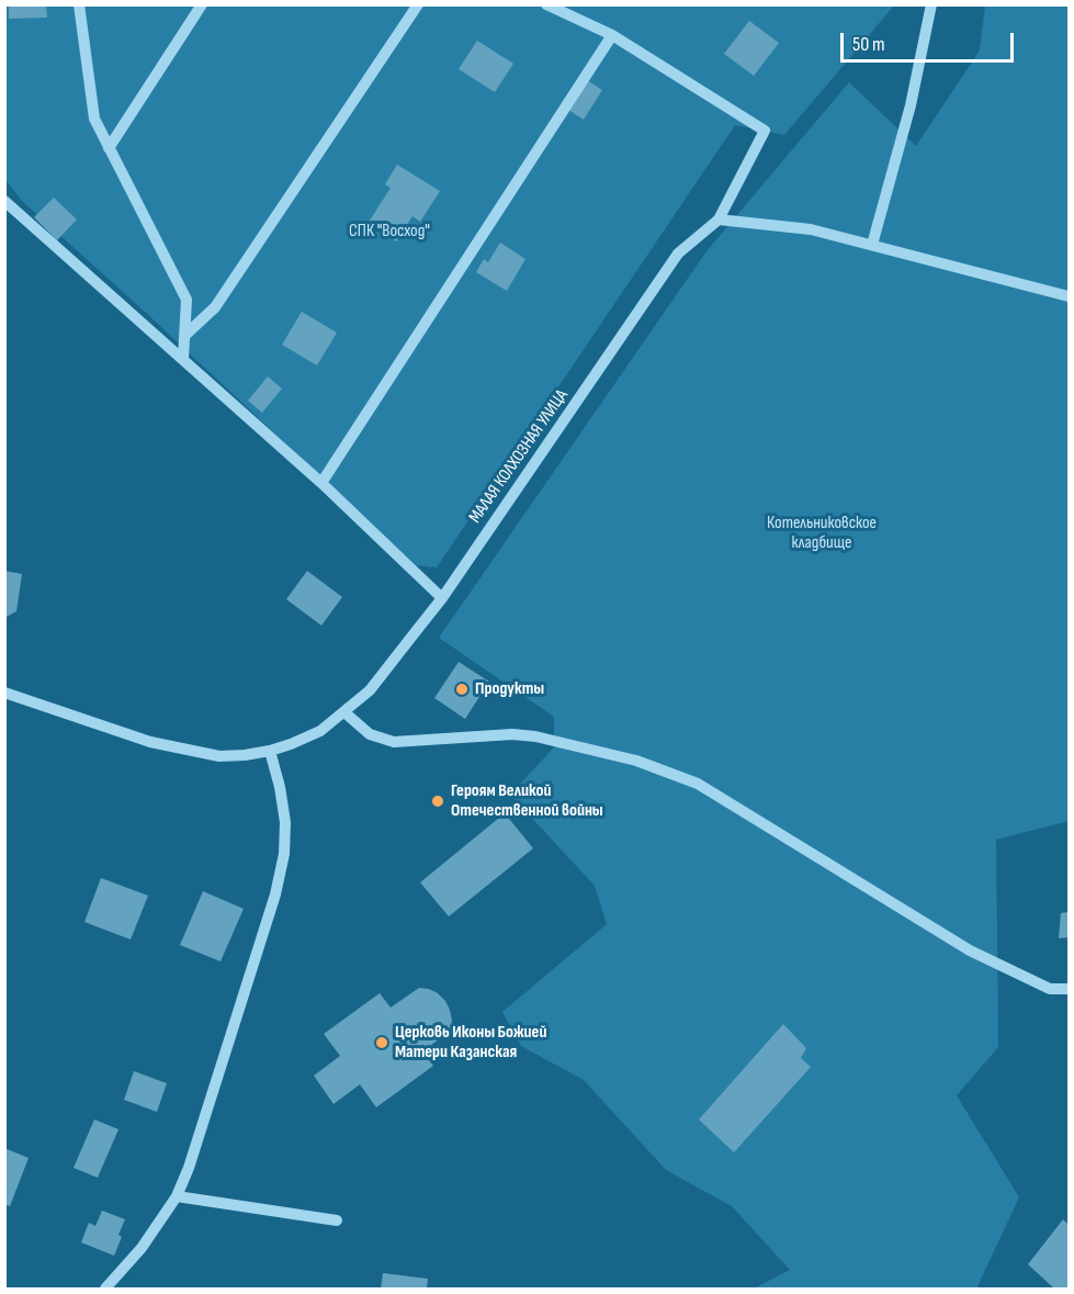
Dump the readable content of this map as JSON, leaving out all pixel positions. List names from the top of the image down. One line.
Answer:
{"streets":{"street":["МАЛАЯ КОЛХОЗНАЯ УЛИЦА"]},"parks":["СПК \"Восход\"","Котельниковское кладбище"],"places":["Продукты","Героям Великой Отечественной войны","Церковь Иконы Божией Матери Казанская"],"scale_bar":"50 m"}
